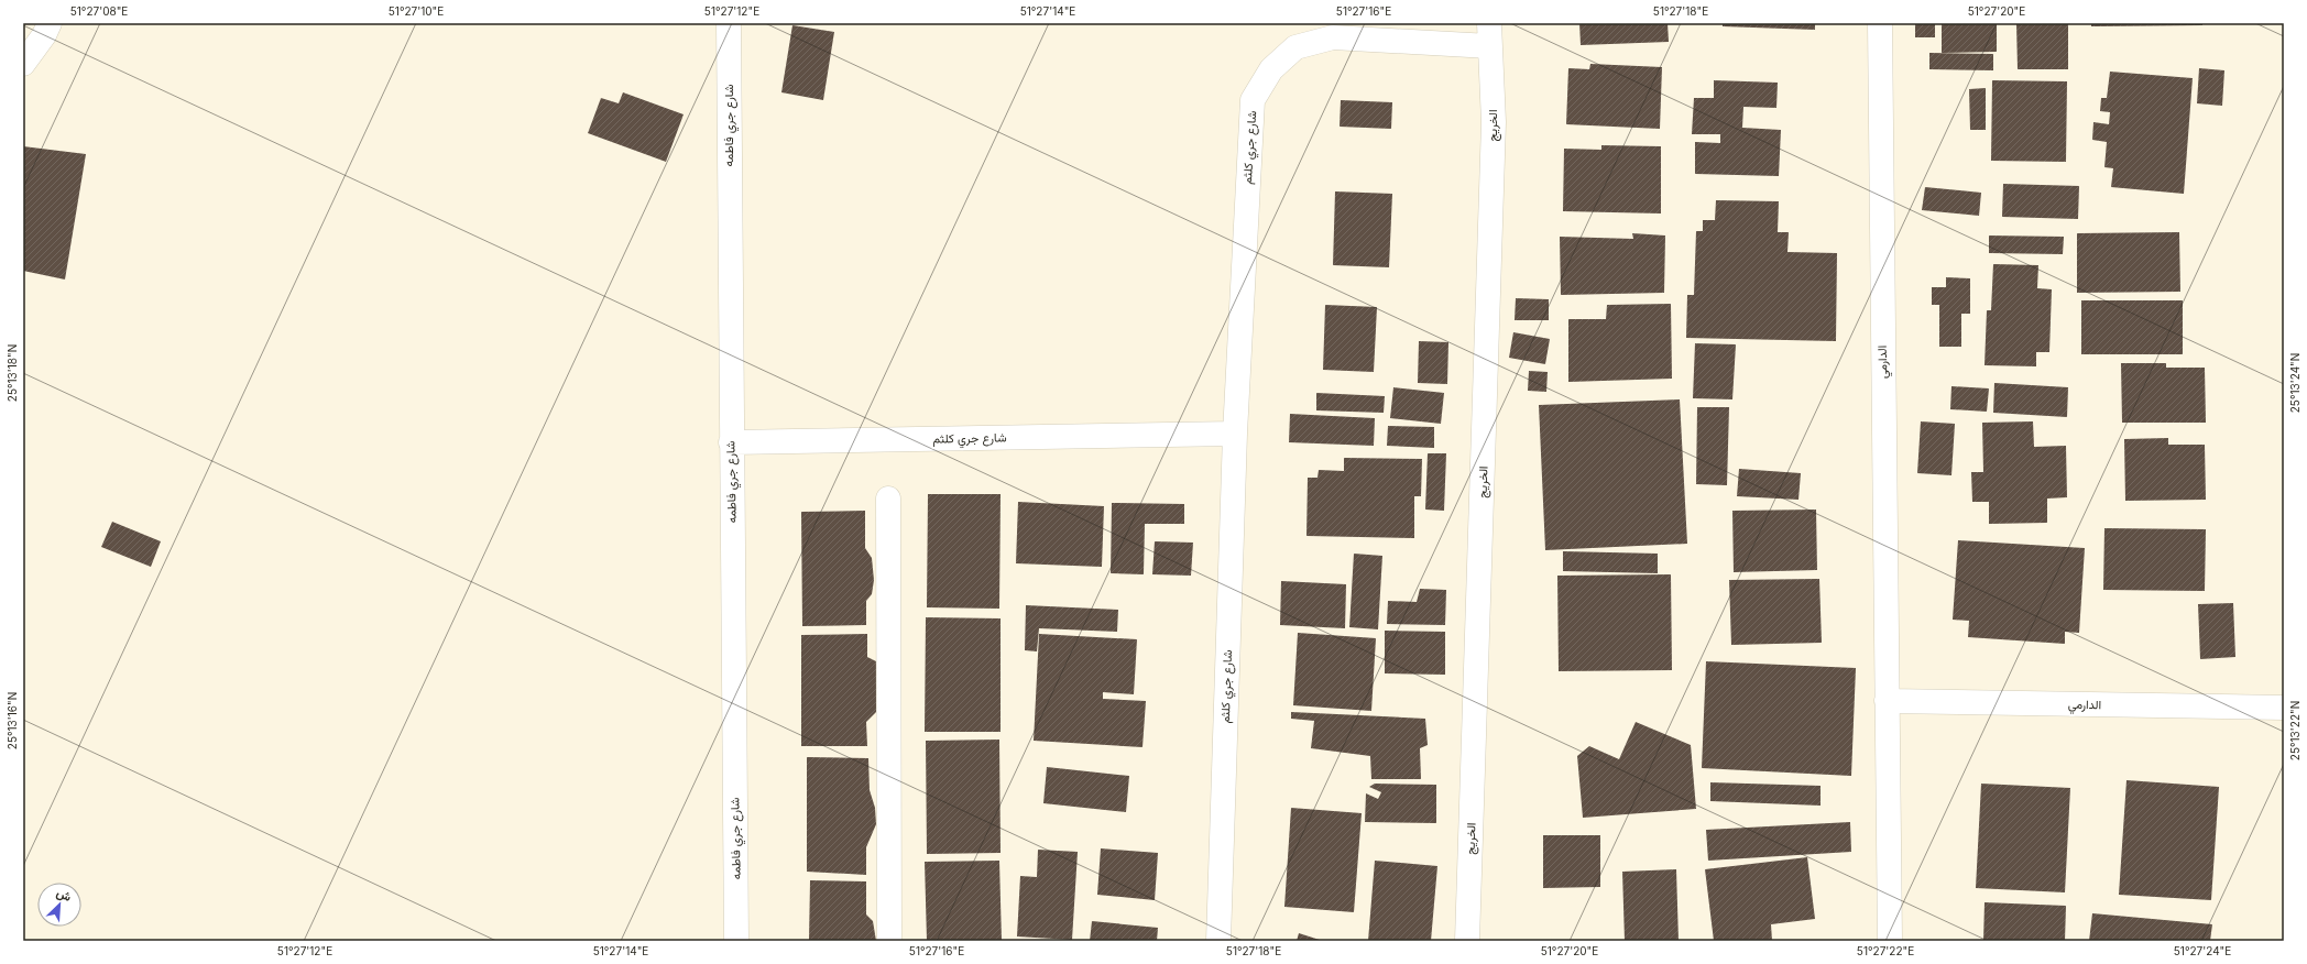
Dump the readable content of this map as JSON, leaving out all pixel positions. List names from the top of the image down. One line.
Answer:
{"streets":{"street":["شارع جري فاطمه","الخريج","شارع جري كلثم","الدارمي"]},"crossings":[["شارع جري فاطمه","شارع جري كلثم"],["الخريج","شارع جري كلثم"]],"north":"top right","coordinates":["51°27'08\"E","51°27'10\"E","51°27'12\"E","51°27'14\"E","51°27'16\"E","51°27'18\"E","51°27'20\"E","25°13'18\"N","25°13'24\"N","25°13'16\"N","25°13'22\"N","51°27'22\"E","51°27'24\"E"]}
